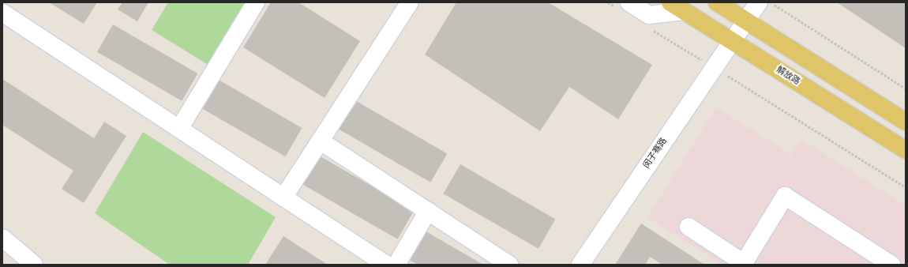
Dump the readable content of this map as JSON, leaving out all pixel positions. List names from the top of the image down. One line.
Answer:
{"streets":{"main road":["解放路"],"street":["闵子骞路"]},"crossings":[["解放路","闵子骞路"]]}
